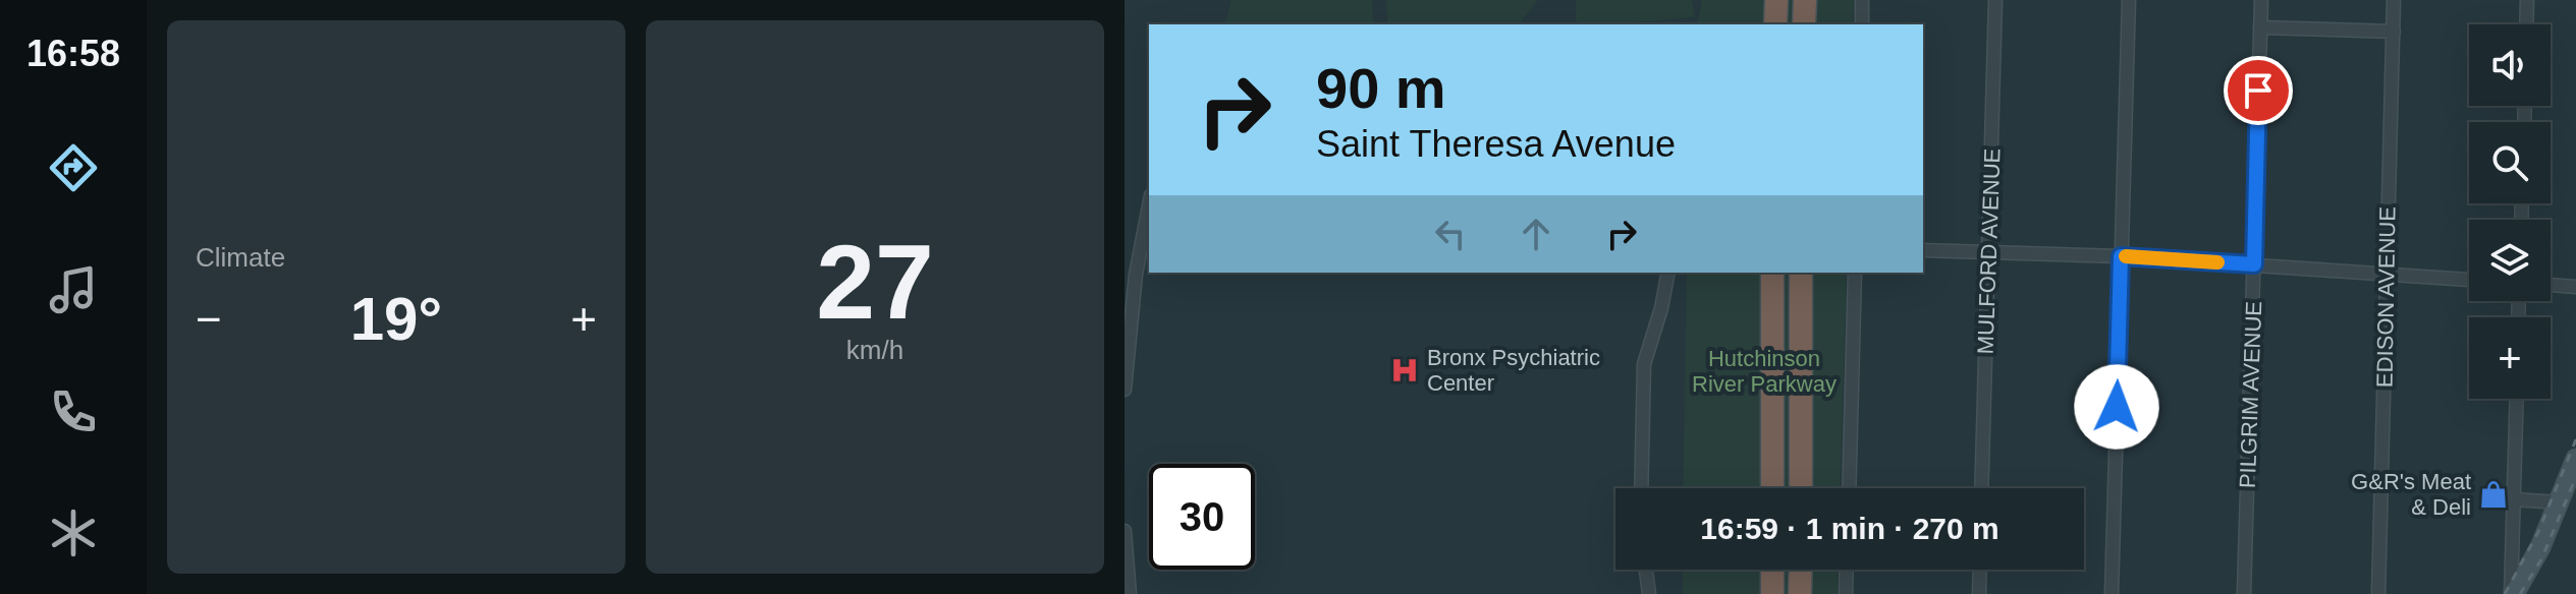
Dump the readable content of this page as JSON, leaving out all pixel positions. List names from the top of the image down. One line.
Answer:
{"streets":{"street":["MULFORD AVENUE","EDISON AVENUE","PILGRIM AVENUE"]},"parks":["Hutchinson River Parkway"],"places":{"hospital":["Bronx Psychiatric Center"],"shop":["G&R's Meat & Deli"]},"page":{"tabs":"16:58","tile":["Climate",["27","km/h"]],"map_buttons":"+","turn":["90 m","Saint Theresa Avenue"],"heat":["−","19°","+"],"limit":"30","trip":"16:59 · 1 min · 270 m"}}
